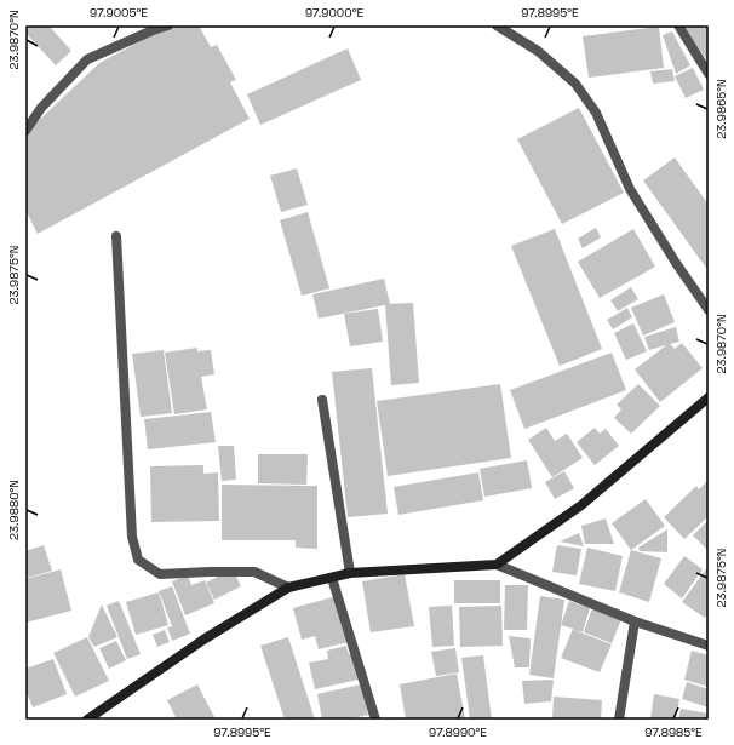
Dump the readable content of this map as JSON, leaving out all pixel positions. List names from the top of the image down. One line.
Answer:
{"coordinates":["97.9005°E","97.9000°E","97.8995°E","23.9870°N","23.9865°N","23.9875°N","23.9880°N","97.8990°E","97.8985°E"]}
